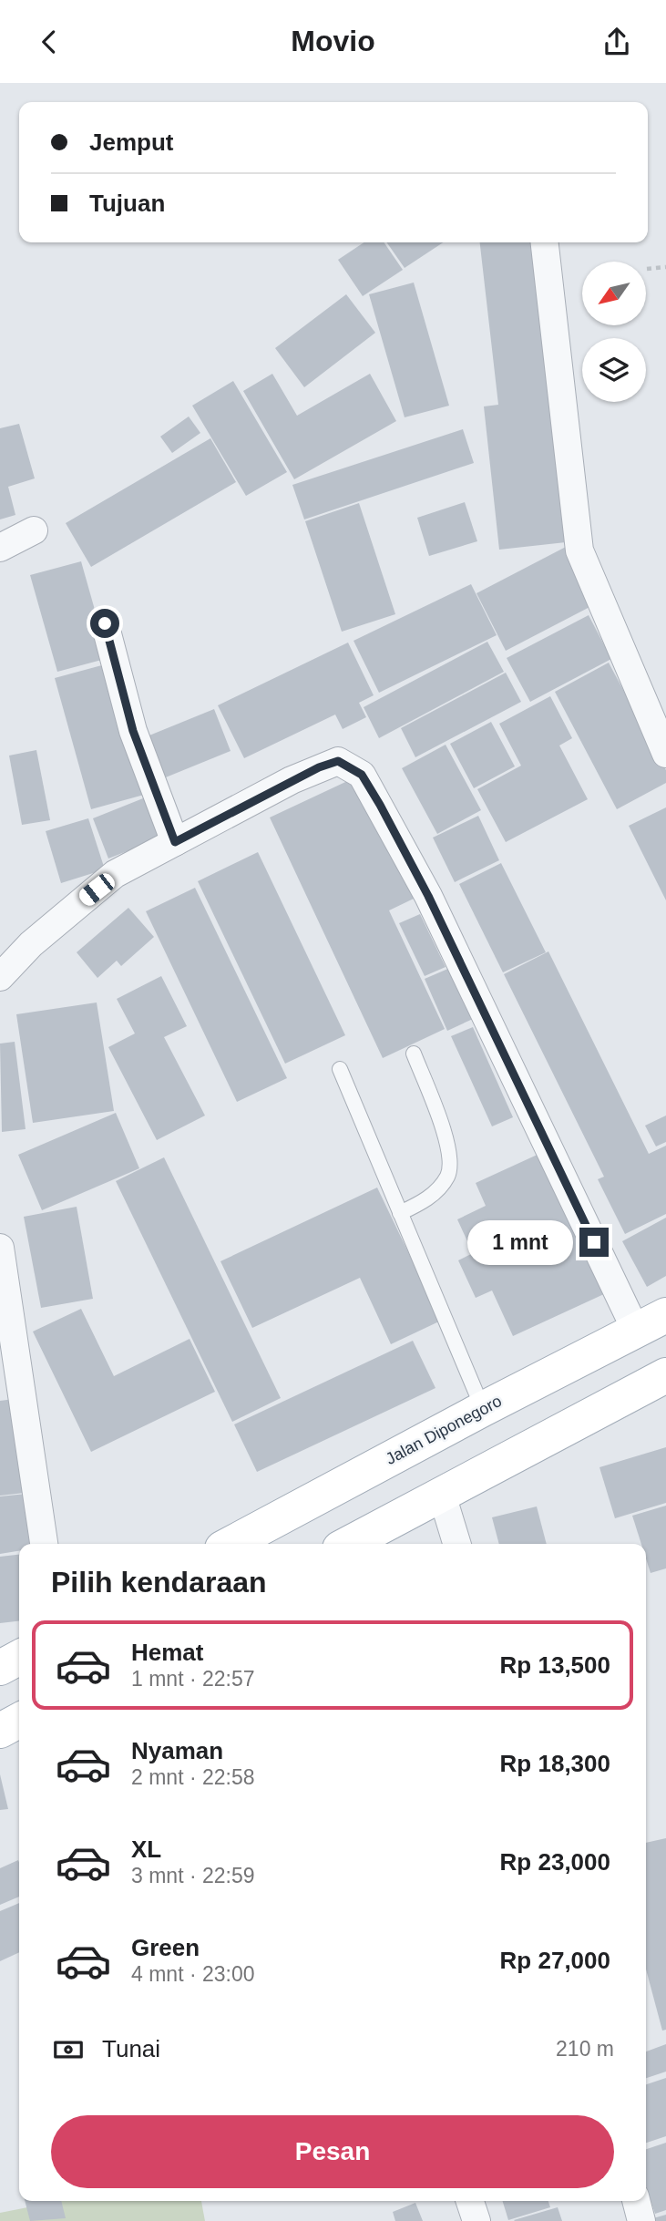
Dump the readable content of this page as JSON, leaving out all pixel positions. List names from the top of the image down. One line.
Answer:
{"streets":{"main road":["Jalan Diponegoro"]},"north":"bottom left","page":{"header":"Movio","banner":["Jemput","Tujuan"],"bubble":"1 mnt","heading":"Pilih kendaraan","list":[{"name":"Hemat","note":"1 mnt · 22:57","value":"Rp 13,500"},{"name":"Nyaman","note":"2 mnt · 22:58","value":"Rp 18,300"},{"name":"XL","note":"3 mnt · 22:59","value":"Rp 23,000"},{"name":"Green","note":"4 mnt · 23:00","value":"Rp 27,000"}],"pay":["Tunai","210 m"],"buttons":"Pesan"}}
